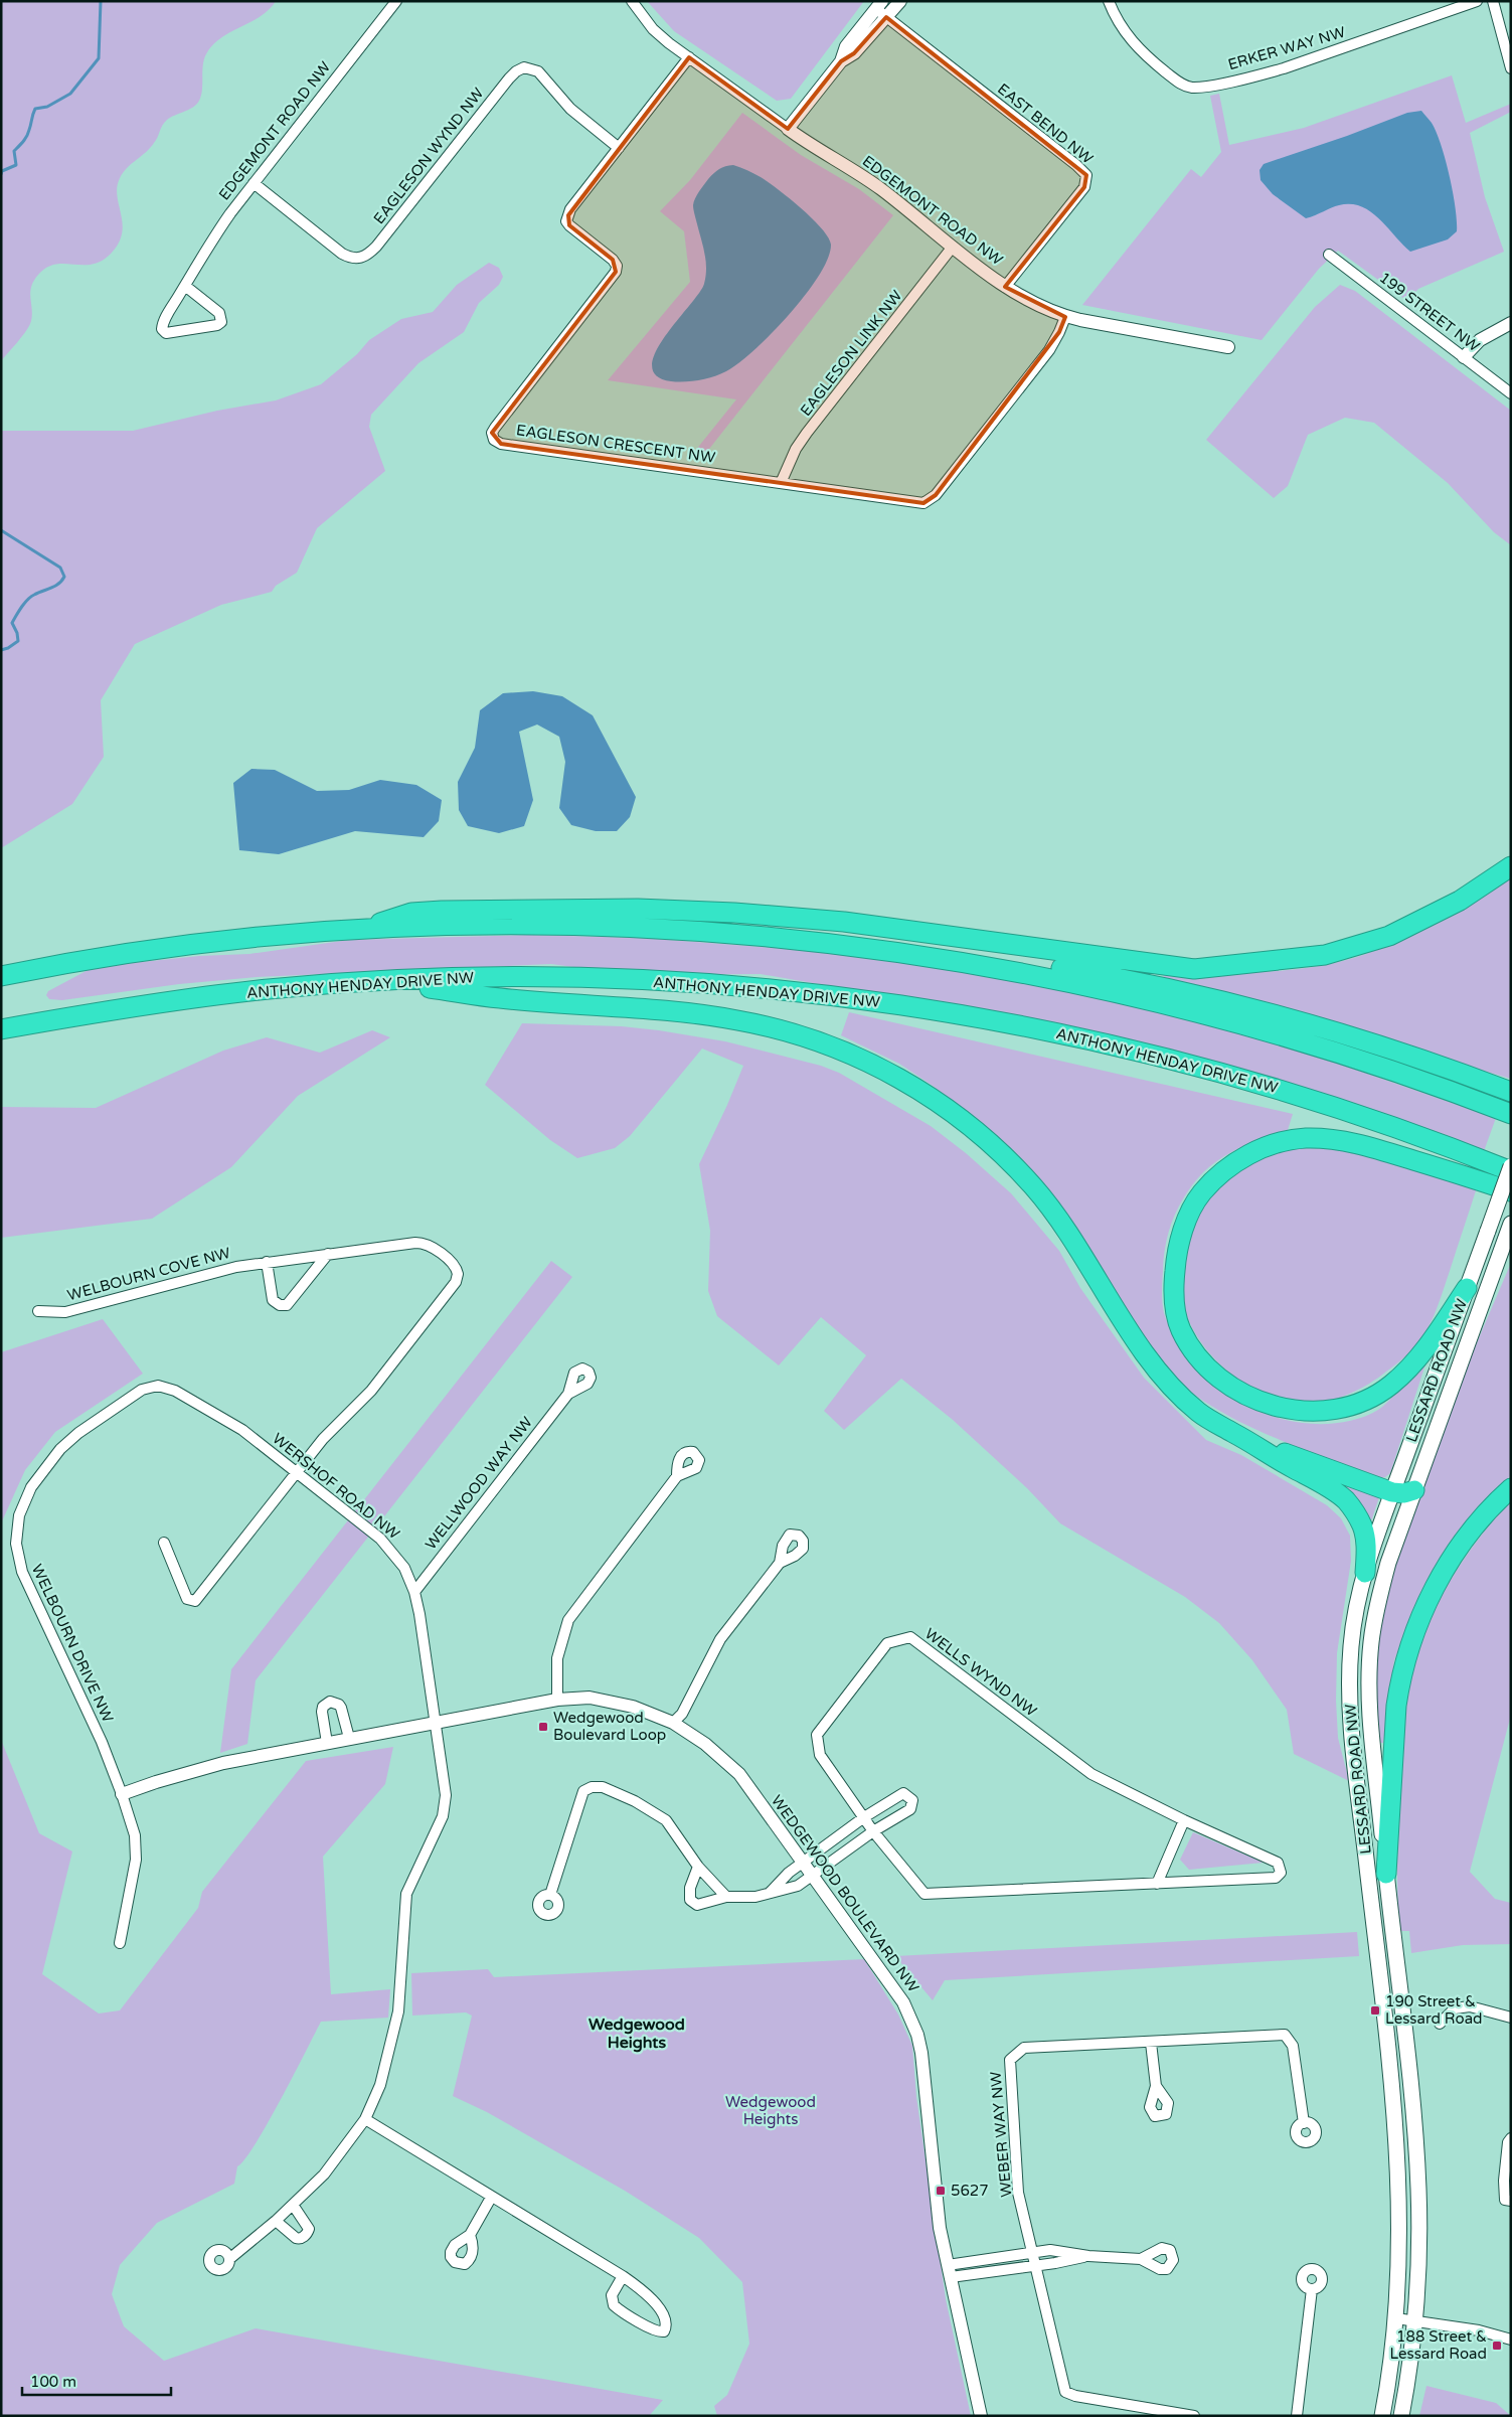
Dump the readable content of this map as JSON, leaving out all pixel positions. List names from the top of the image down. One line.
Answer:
{"streets":{"highway":["ANTHONY HENDAY DRIVE NW"],"main road":["LESSARD ROAD NW"],"street":["ERKER WAY NW","EAST BEND NW","EDGEMONT ROAD NW","EAGLESON WYND NW","199 STREET NW","EAGLESON LINK NW","EAGLESON CRESCENT NW","WELBOURN COVE NW","WELLWOOD WAY NW","WERSHOF ROAD NW","WELBOURN DRIVE NW","WELLS WYND NW","WEDGEWOOD BOULEVARD NW","WEBER WAY NW"]},"crossings":[["EAST BEND NW","EDGEMONT ROAD NW"],["EDGEMONT ROAD NW","EAGLESON WYND NW"],["EDGEMONT ROAD NW","EAGLESON LINK NW"],["EDGEMONT ROAD NW","EAGLESON CRESCENT NW"],["EAGLESON WYND NW","EAGLESON CRESCENT NW"],["EAGLESON LINK NW","EAGLESON CRESCENT NW"],["WELBOURN COVE NW","WERSHOF ROAD NW"],["WELLWOOD WAY NW","WERSHOF ROAD NW"],["WERSHOF ROAD NW","WELBOURN DRIVE NW"],["WERSHOF ROAD NW","WEDGEWOOD BOULEVARD NW"],["WELBOURN DRIVE NW","WEDGEWOOD BOULEVARD NW"]],"districts":["Wedgewood Heights"],"parks":["Wedgewood Heights"],"places":{"transit":["Wedgewood Boulevard Loop","190 Street & Lessard Road","5627","188 Street & Lessard Road"]},"scale_bar":"100 m"}
